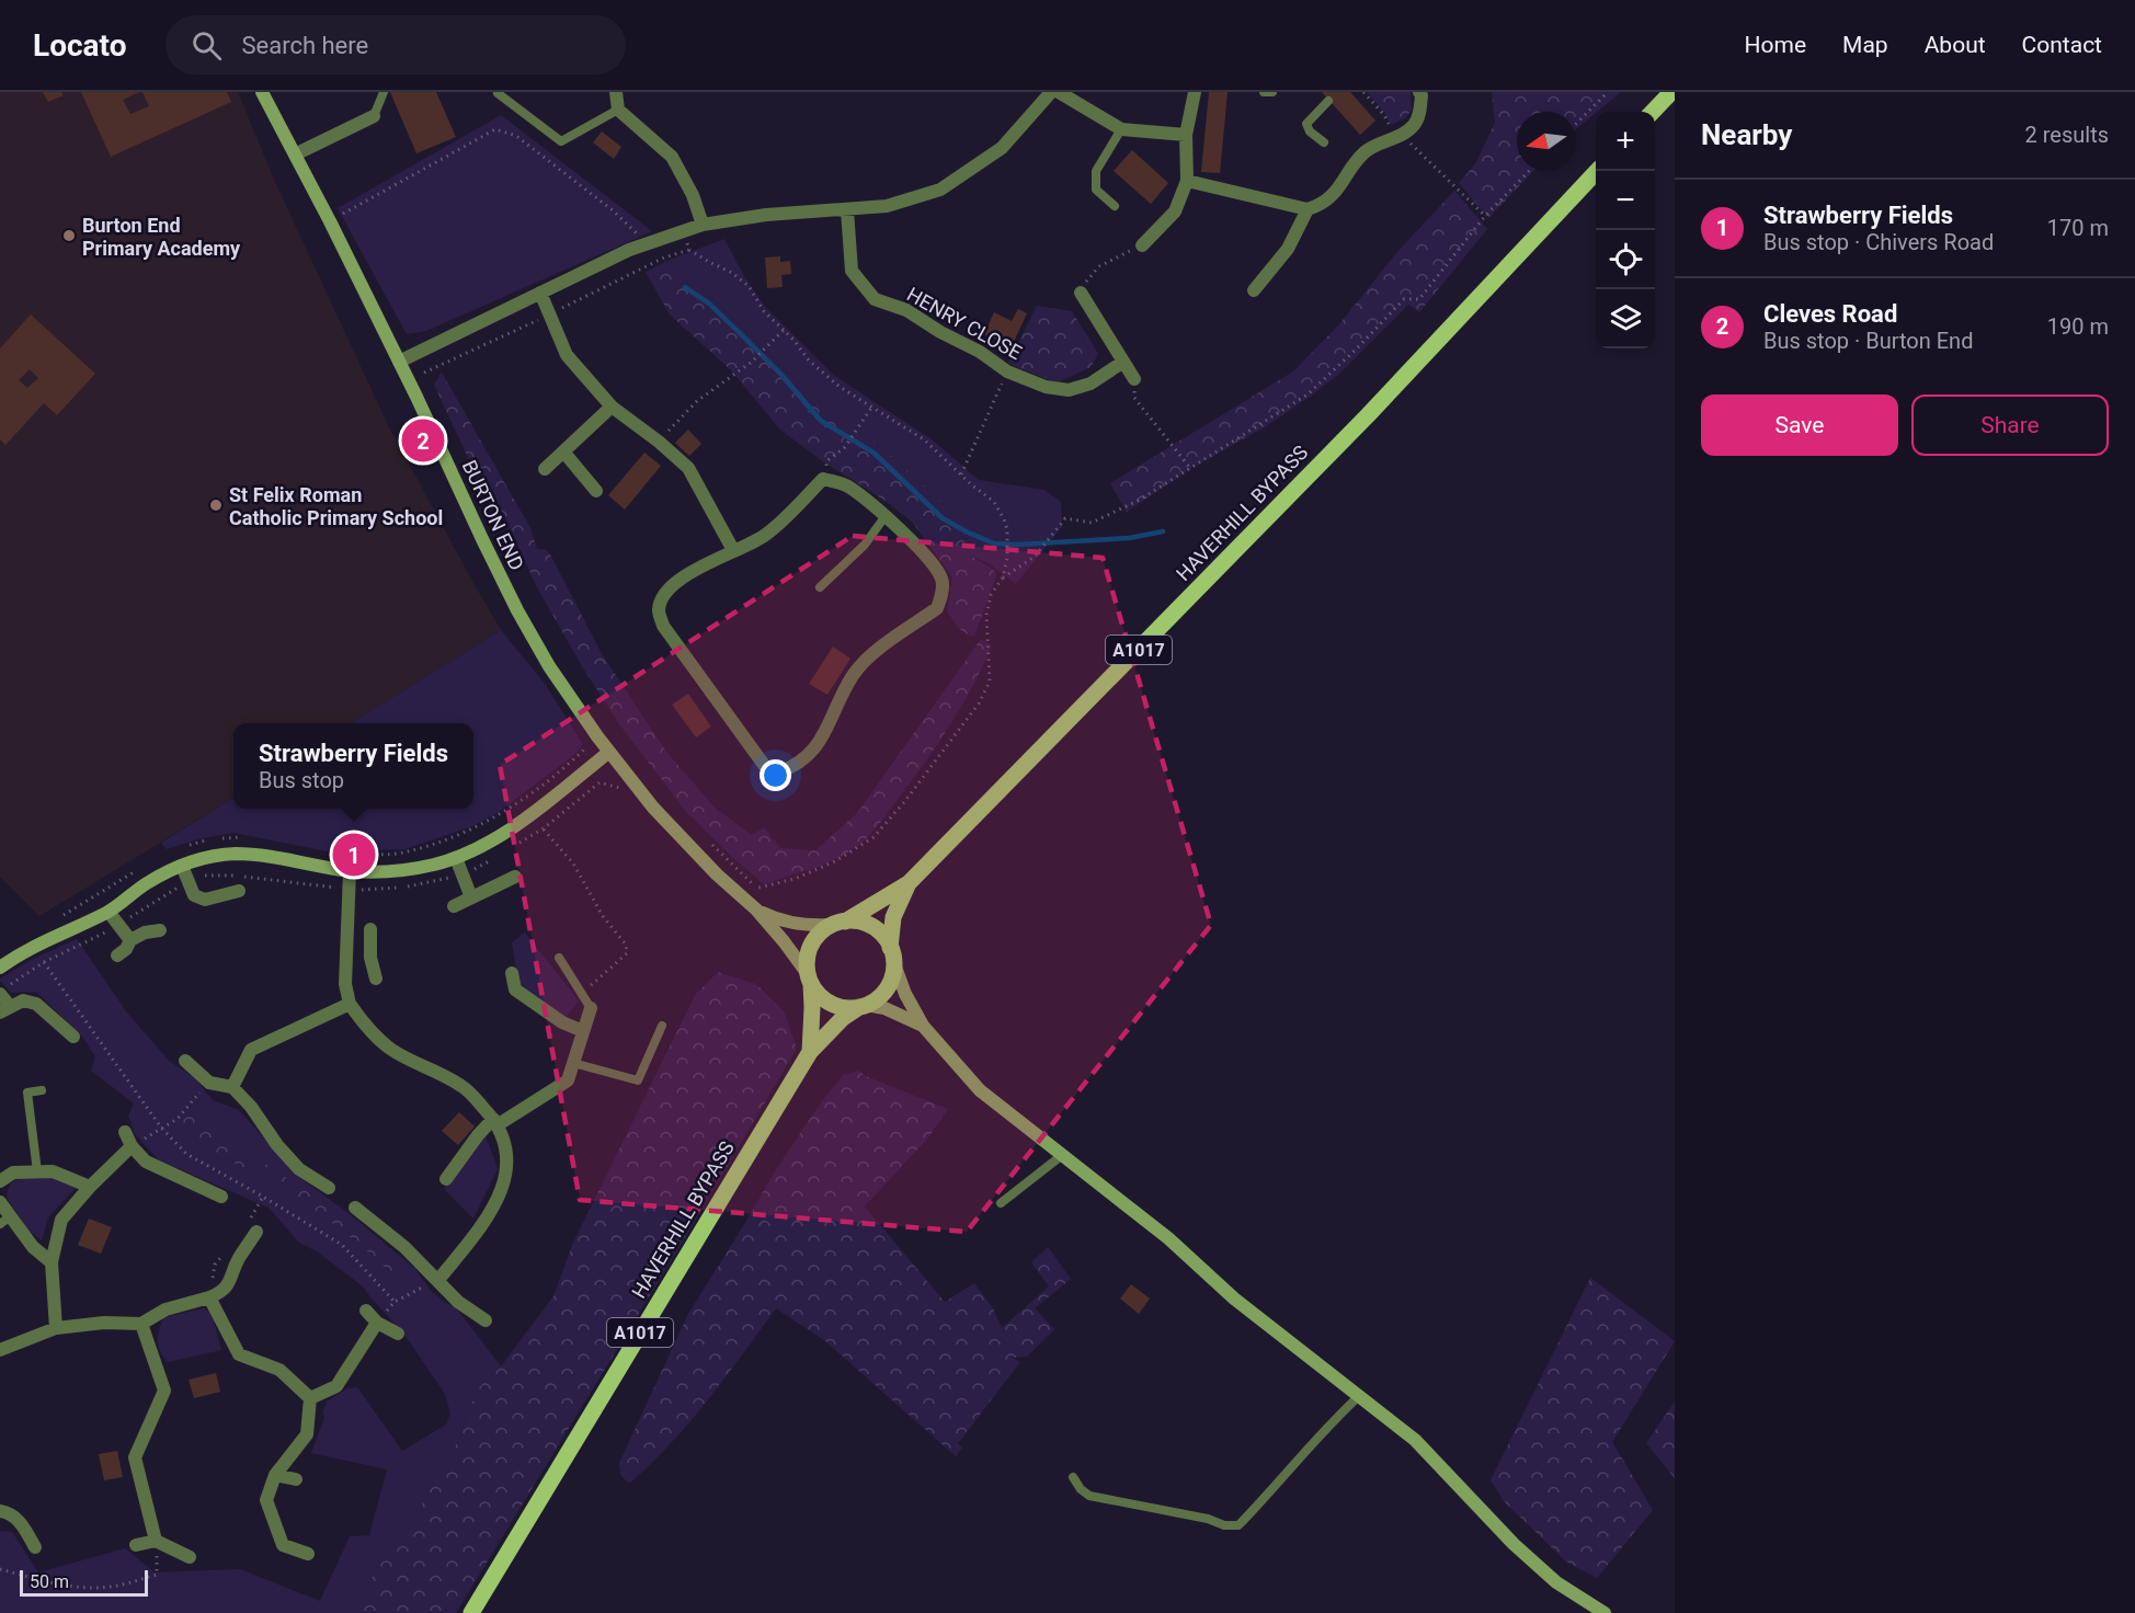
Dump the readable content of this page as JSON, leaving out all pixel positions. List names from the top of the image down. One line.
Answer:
{"streets":{"main road":["HAVERHILL BYPASS","A1017"],"street":["HENRY CLOSE","BURTON END"]},"crossings":[["HAVERHILL BYPASS","BURTON END"]],"places":["Burton End Primary Academy","St Felix Roman Catholic Primary School"],"scale_bar":"50 m","north":"left","page":{"header":"Locato","search":"Search here","nav":["Home","Map","About","Contact"],"heading":["Nearby","2 results"],"map_buttons":["+","−"],"list":[{"mark":"1","name":"Strawberry Fields","note":"Bus stop · Chivers Road","value":"170 m"},{"mark":"2","name":"Cleves Road","note":"Bus stop · Burton End","value":"190 m"}],"buttons":["Save","Share"],"pins":["2","1"],"popup":["Strawberry Fields","Bus stop"],"scale":"50 m"}}
